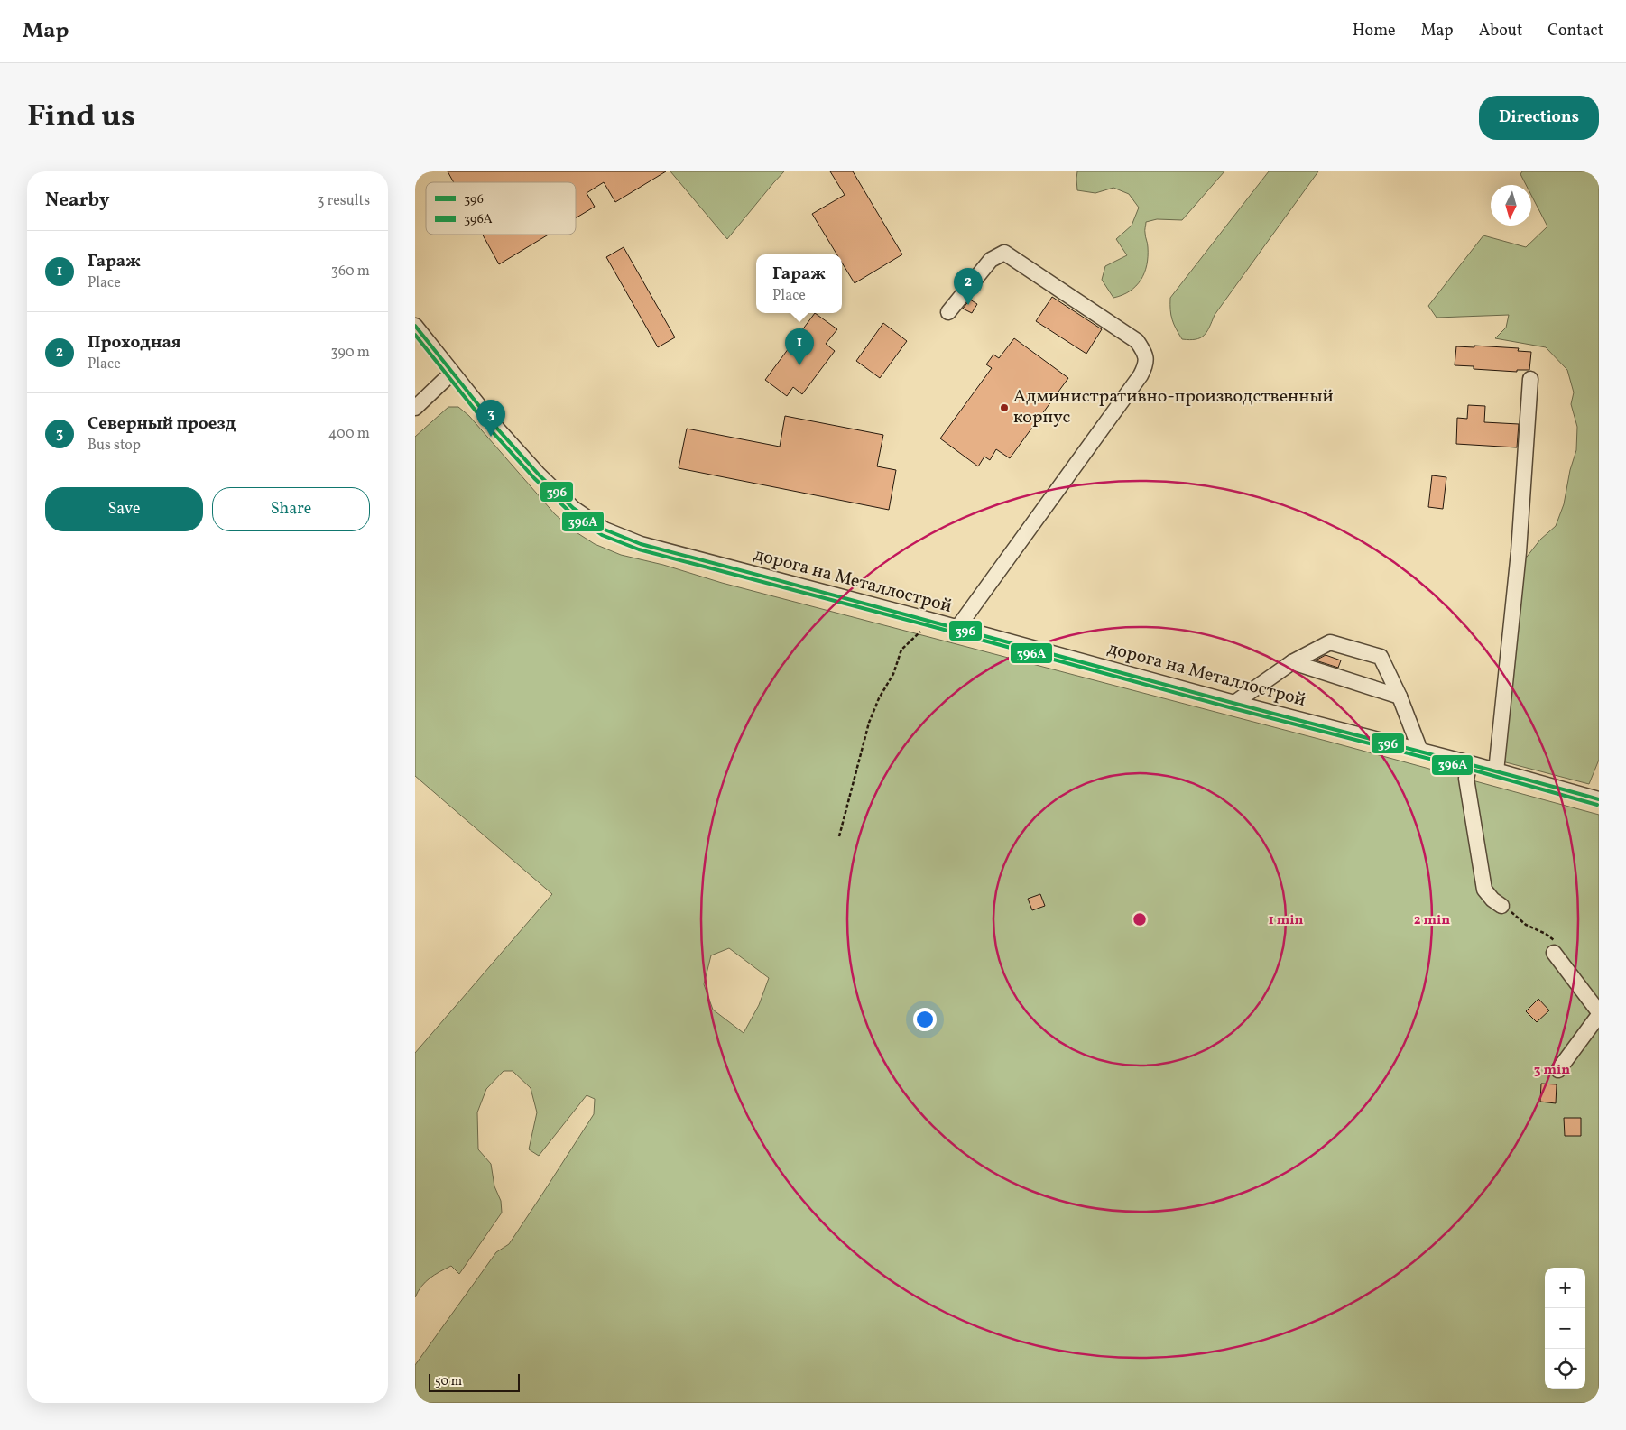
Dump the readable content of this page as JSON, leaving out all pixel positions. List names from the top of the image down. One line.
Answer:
{"streets":{"street":["дорога на Металлострой"]},"places":["Административно-производственный корпус"],"lines":["transit line 396","transit line 396А"],"legend":["396","396А"],"scale_bar":"50 m","north":"bottom","page":{"header":"Map","nav":["Home","Map","About","Contact"],"title":"Find us","buttons":["Directions",["Save","Share"]],"heading":["Nearby","3 results"],"list":[{"mark":"1","name":"Гараж","note":"Place","value":"360 m"},{"mark":"2","name":"Проходная","note":"Place","value":"390 m"},{"mark":"3","name":"Северный проезд","note":"Bus stop","value":"400 m"}],"popup":["Гараж","Place"],"pins":["2","1","3"],"map_buttons":["+","−"],"scale":"50 m"},"rings":["1 min","2 min","3 min"]}
